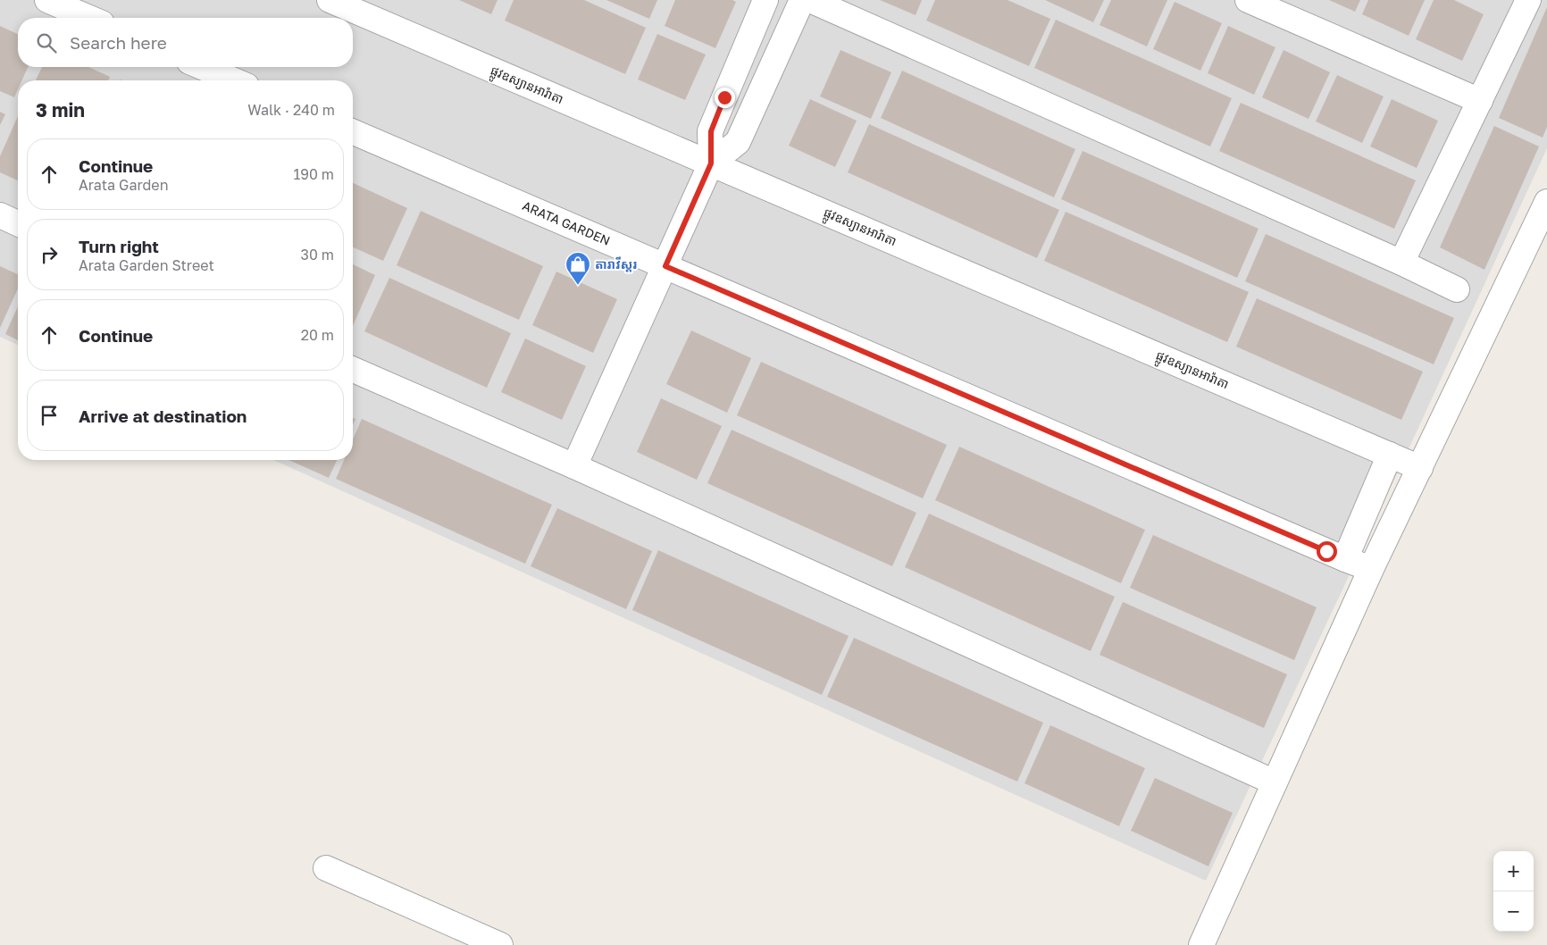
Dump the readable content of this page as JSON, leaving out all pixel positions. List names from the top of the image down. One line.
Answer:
{"streets":{"street":["ផ្លូវឧស្យានអារ៉ាតា","ARATA GARDEN"]},"places":{"shop":["តារាវីស្តរ"]},"page":{"search":"Search here","heading":["3 min","Walk · 240 m"],"list":[["Continue","Arata Garden","190 m"],["Turn right","Arata Garden Street","30 m"],["Continue","20 m"],"Arrive at destination"],"map_buttons":["+","−"]}}
